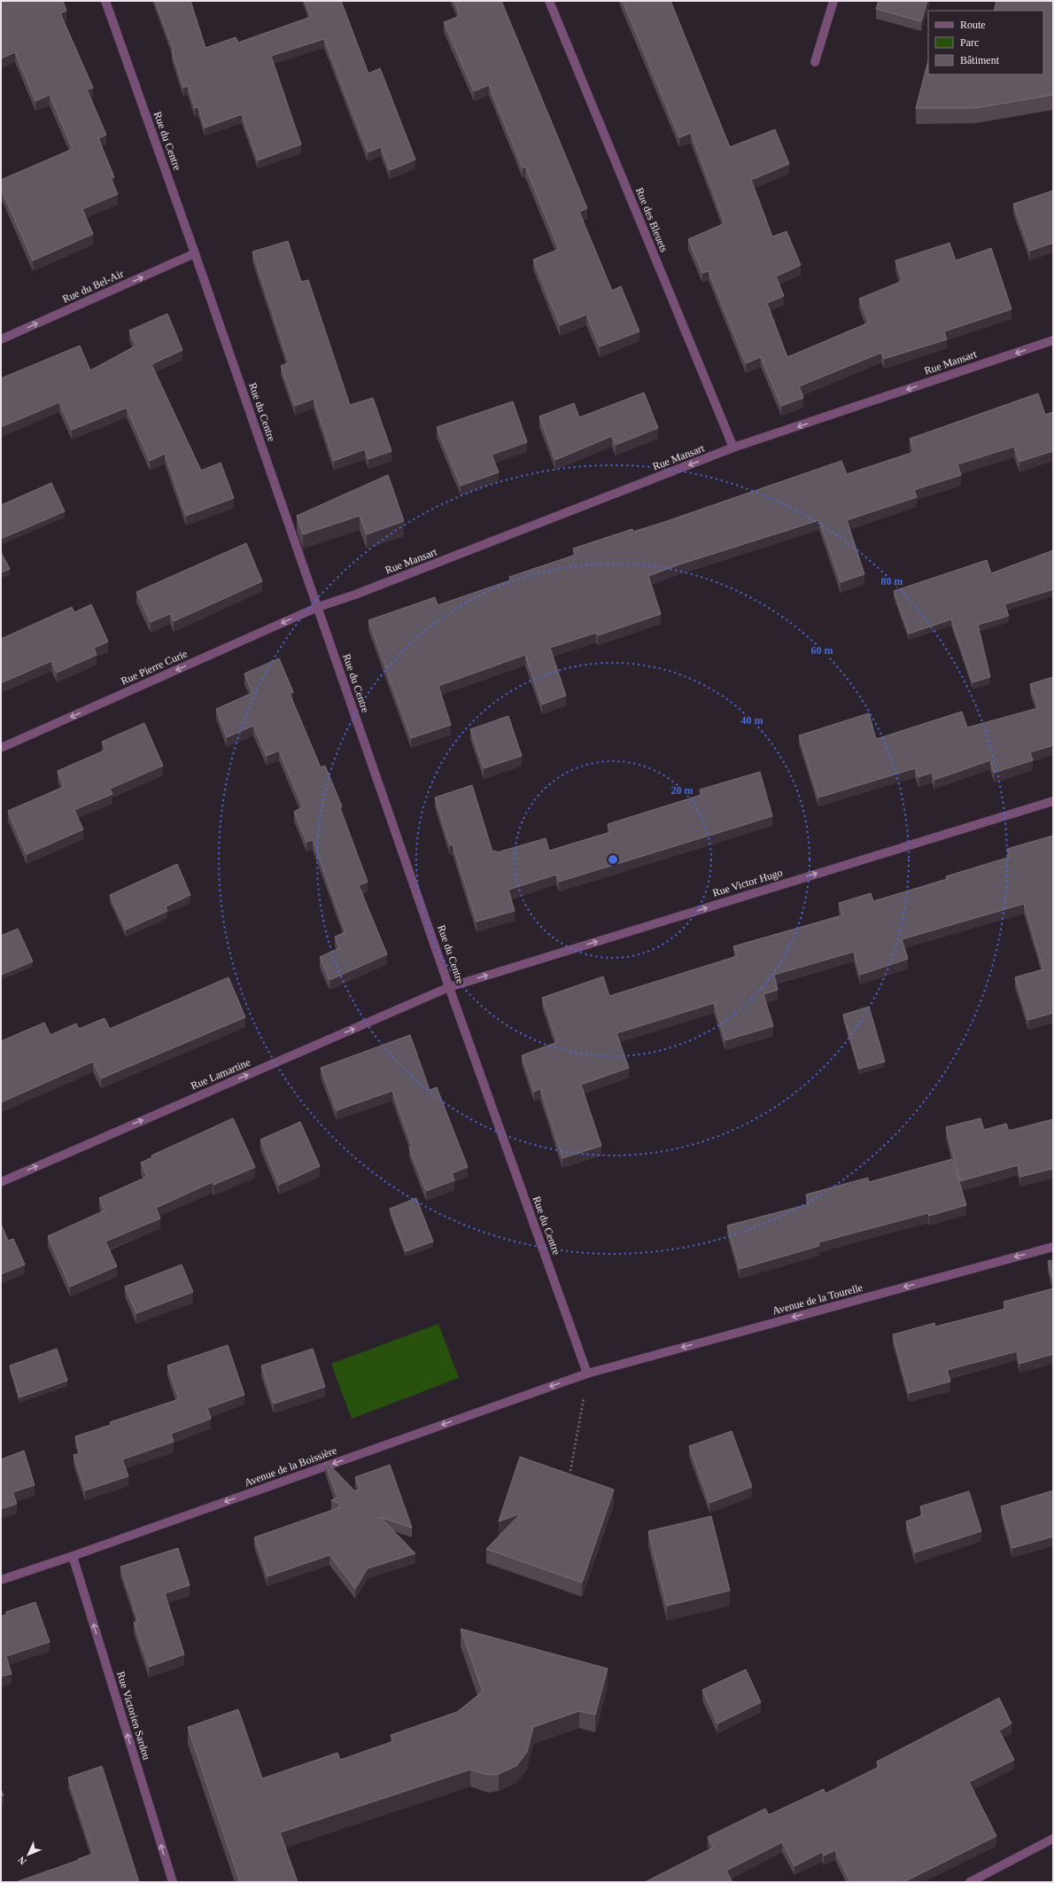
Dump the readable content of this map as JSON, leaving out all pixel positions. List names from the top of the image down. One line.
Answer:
{"streets":{"street":["Rue du Centre","Rue des Bleuets","Rue du Bel-Air","Rue Mansart","Rue Pierre Curie","Rue Victor Hugo","Rue Lamartine","Avenue de la Tourelle","Avenue de la Boissière","Rue Victorien Sardou"]},"crossings":[["Rue du Centre","Rue du Bel-Air"],["Rue du Centre","Rue Mansart"],["Rue du Centre","Rue Pierre Curie"],["Rue du Centre","Rue Victor Hugo"],["Rue du Centre","Rue Lamartine"],["Rue du Centre","Avenue de la Tourelle"],["Rue du Centre","Avenue de la Boissière"],["Rue des Bleuets","Rue Mansart"],["Rue Mansart","Rue Pierre Curie"],["Rue Victor Hugo","Rue Lamartine"],["Avenue de la Tourelle","Avenue de la Boissière"],["Avenue de la Boissière","Rue Victorien Sardou"]],"one_way":["Rue du Bel-Air","Rue Mansart","Rue Pierre Curie","Rue Victor Hugo","Rue Lamartine","Avenue de la Tourelle","Avenue de la Boissière","Rue Victorien Sardou"],"legend":["Route","Parc","Bâtiment"],"north":"bottom left","rings":["80 m","60 m","40 m","20 m"]}
